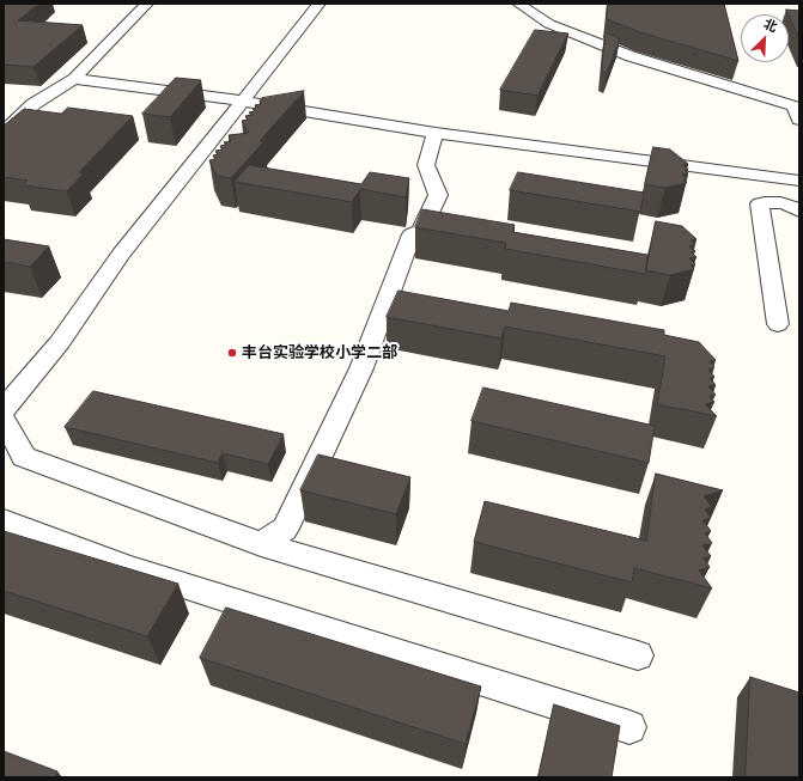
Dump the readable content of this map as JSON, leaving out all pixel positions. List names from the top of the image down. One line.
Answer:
{"places":["丰台实验学校小学二部"],"north":"top right"}
